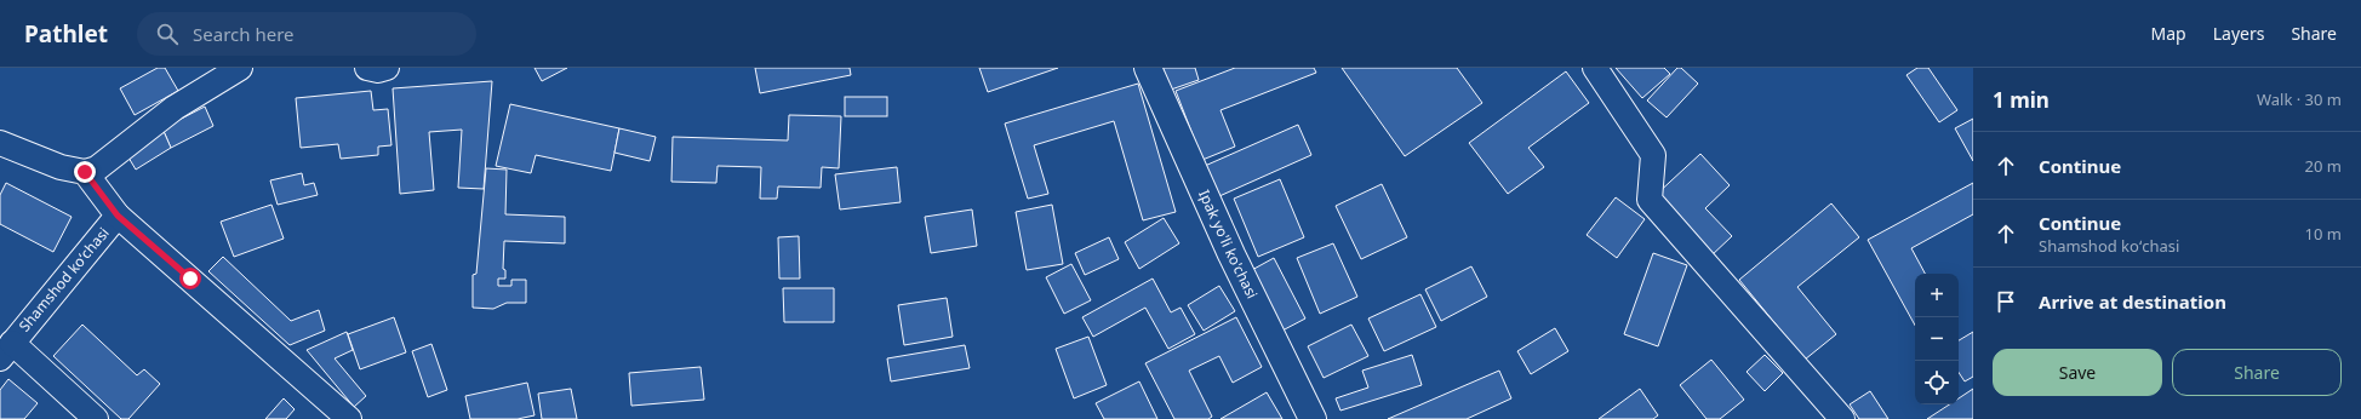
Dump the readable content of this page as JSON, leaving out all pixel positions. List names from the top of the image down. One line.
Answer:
{"streets":{"main road":["Ipak yo'li ko'chasi"],"street":["Shamshod koʻchasi"]},"page":{"header":"Pathlet","search":"Search here","nav":["Map","Layers","Share"],"heading":["1 min","Walk · 30 m"],"list":[["Continue","20 m"],["Continue","Shamshod koʻchasi","10 m"],"Arrive at destination"],"map_buttons":["+","−"],"buttons":["Save","Share"]}}
